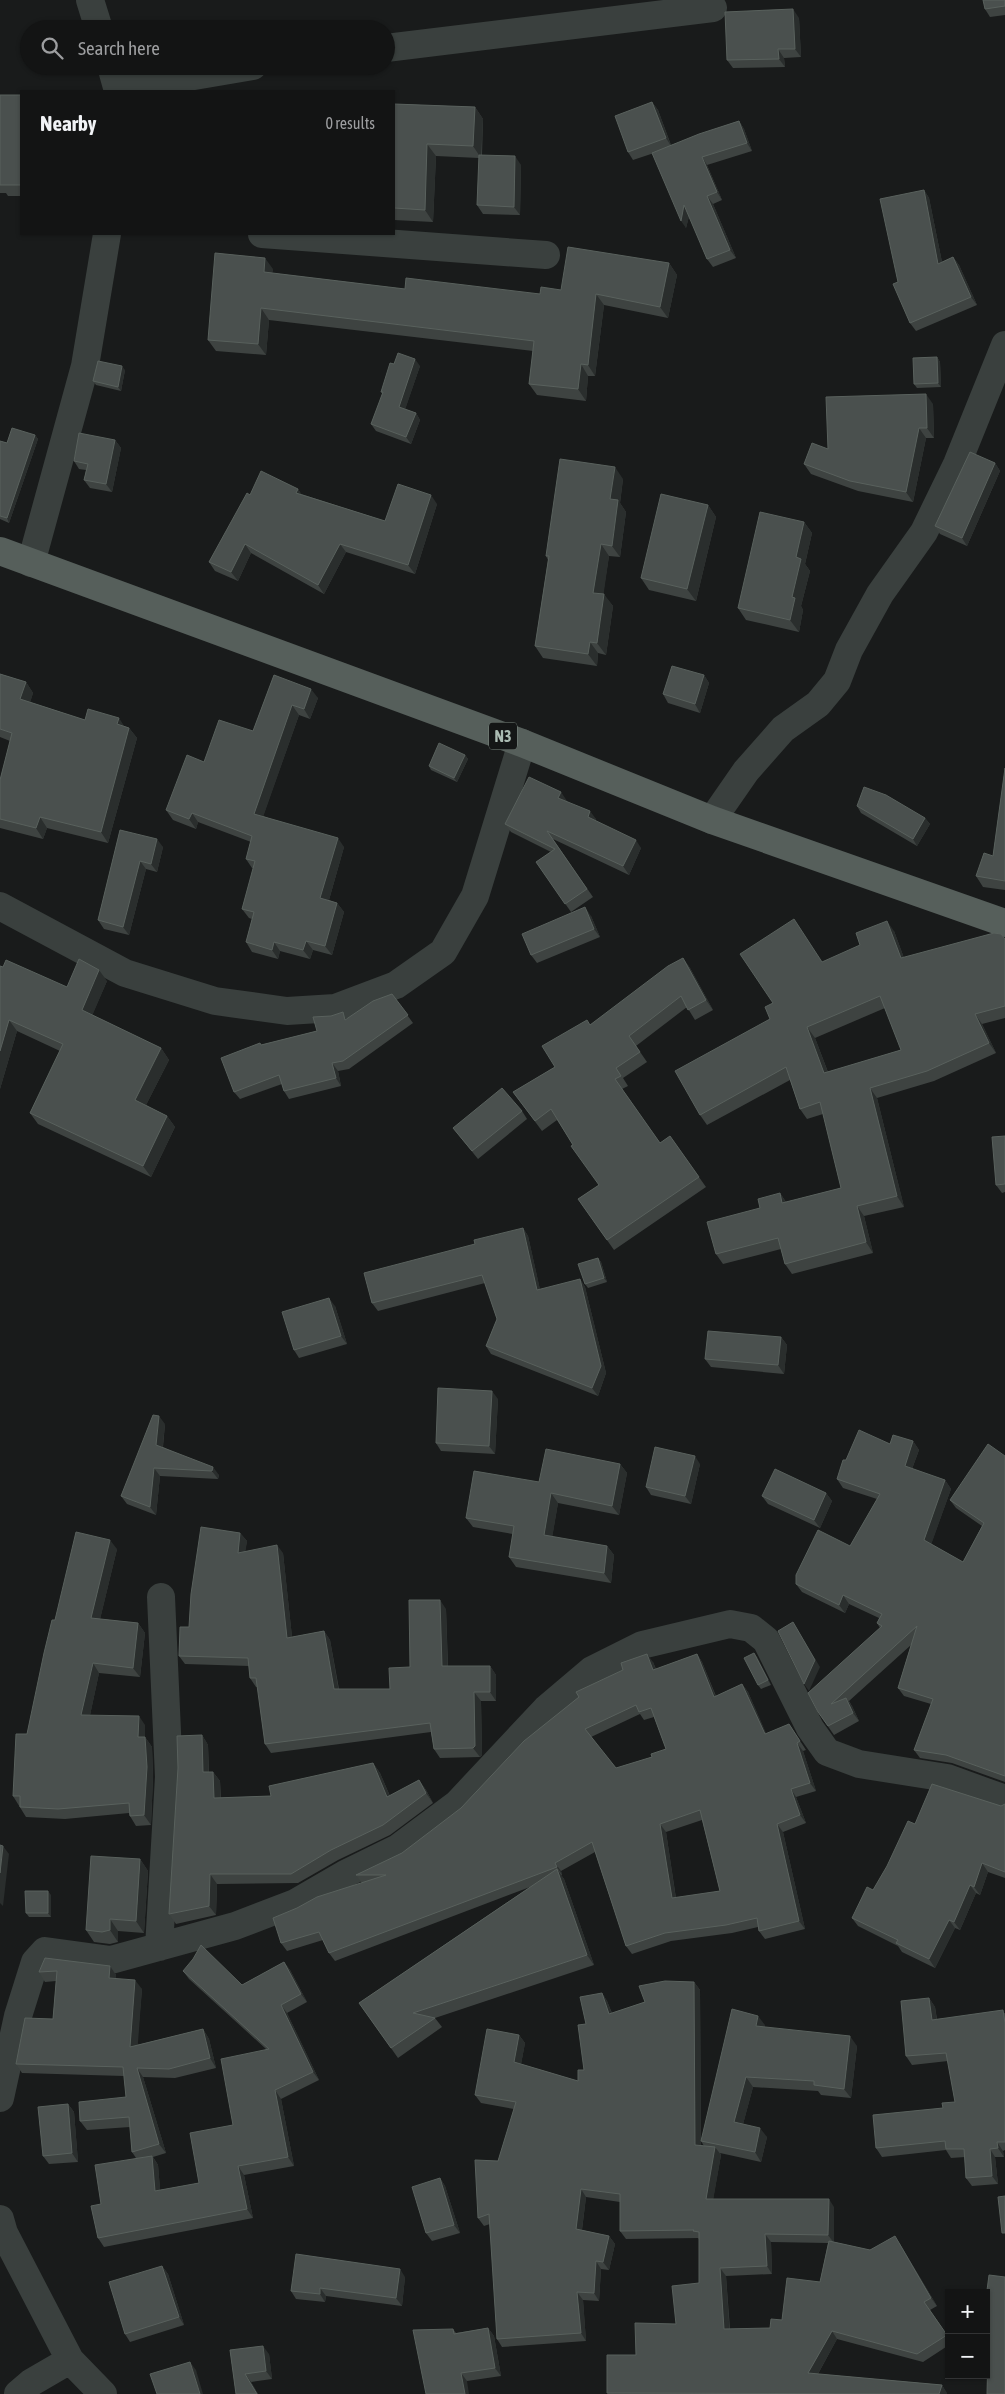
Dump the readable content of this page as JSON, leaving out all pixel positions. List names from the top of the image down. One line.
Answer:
{"streets":{"main road":["N3"]},"page":{"search":"Search here","heading":["Nearby","0 results"],"map_buttons":["+","−"]}}
